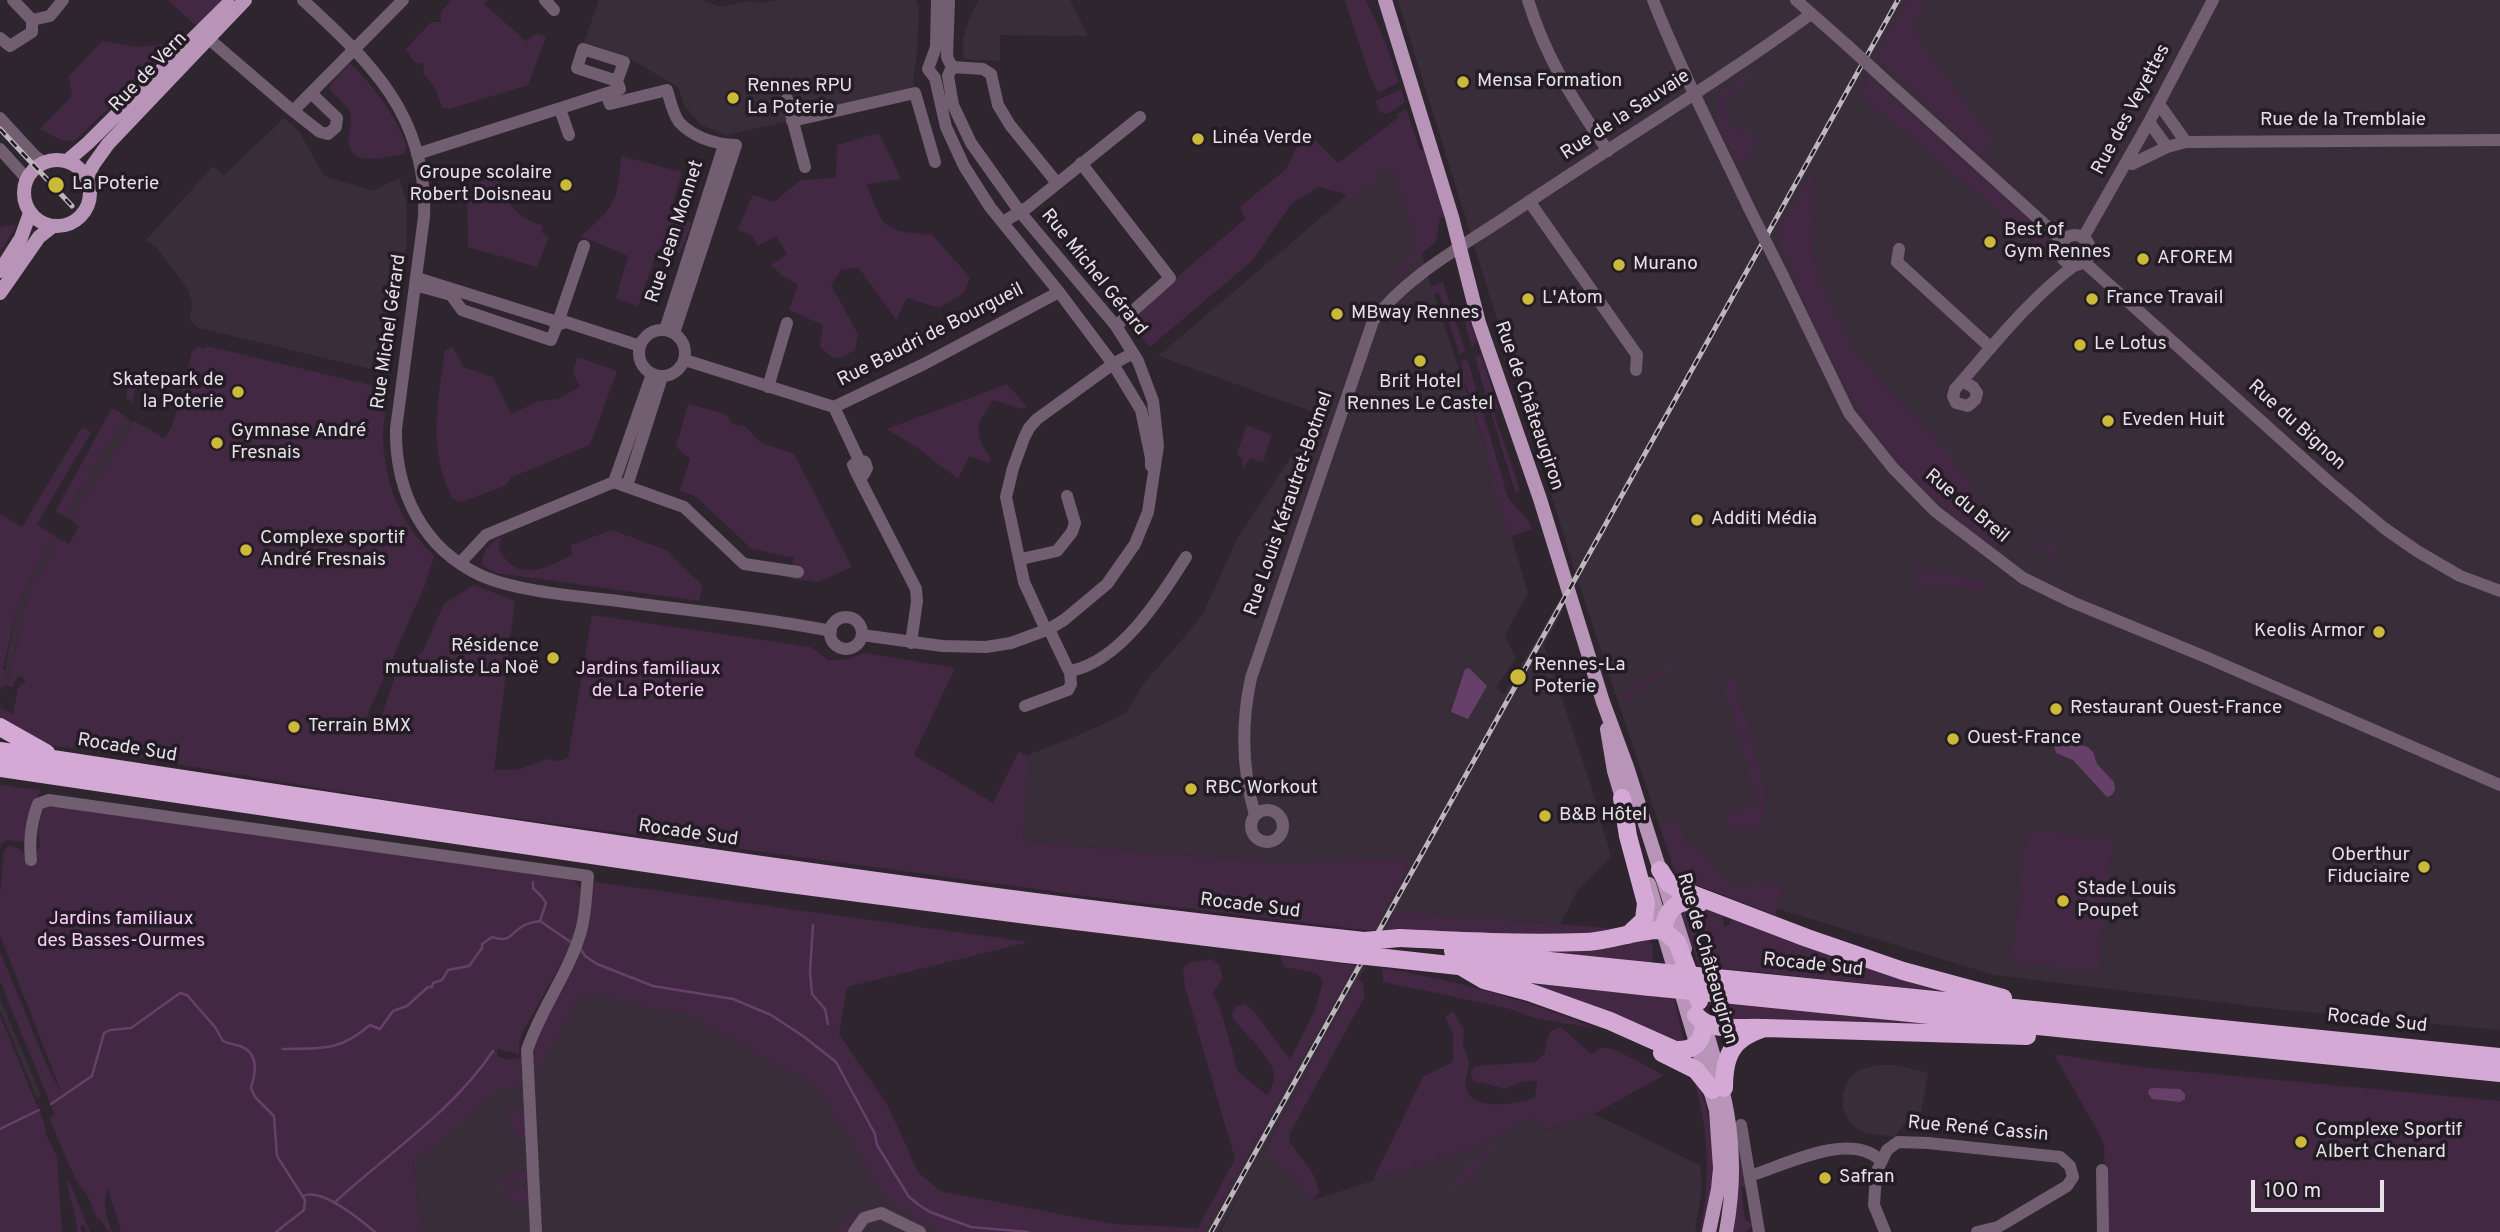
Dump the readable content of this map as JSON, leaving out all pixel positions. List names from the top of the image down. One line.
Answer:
{"streets":{"highway":["Rocade Sud"],"main road":["Rue de Vern","Rue de Châteaugiron"],"street":["Rue des Veyettes","Rue de la Sauvaie","Rue de la Tremblaie","Rue Jean Monnet","Rue Michel Gérard","Rue Baudri de Bourgueil","Rue du Bignon","Rue Louis Kérautret-Botmel","Rue du Breil","Rue René Cassin"]},"crossings":[["Rue des Veyettes","Rue de la Tremblaie"],["Rue des Veyettes","Rue du Bignon"],["Rue de la Sauvaie","Rue de Châteaugiron"],["Rue de la Sauvaie","Rue Louis Kérautret-Botmel"],["Rue de la Sauvaie","Rue du Breil"],["Rue Michel Gérard","Rue Baudri de Bourgueil"],["Rue de Châteaugiron","Rue Louis Kérautret-Botmel"]],"parks":["Jardins familiaux de La Poterie","Jardins familiaux des Basses-Ourmes"],"places":["Mensa Formation","Rennes RPU La Poterie","Linéa Verde","La Poterie","Groupe scolaire Robert Doisneau","Best of Gym Rennes","AFOREM","Murano","L'Atom","France Travail","MBway Rennes","Le Lotus","Brit Hotel Rennes Le Castel","Skatepark de la Poterie","Eveden Huit","Gymnase André Fresnais","Additi Média","Complexe sportif André Fresnais","Keolis Armor","Résidence mutualiste La Noë","Rennes-La Poterie","Restaurant Ouest-France","Terrain BMX","Ouest-France","RBC Workout","B&B Hôtel","Oberthur Fiduciaire","Stade Louis Poupet","Complexe Sportif Albert Chenard","Safran"],"scale_bar":"100 m"}
